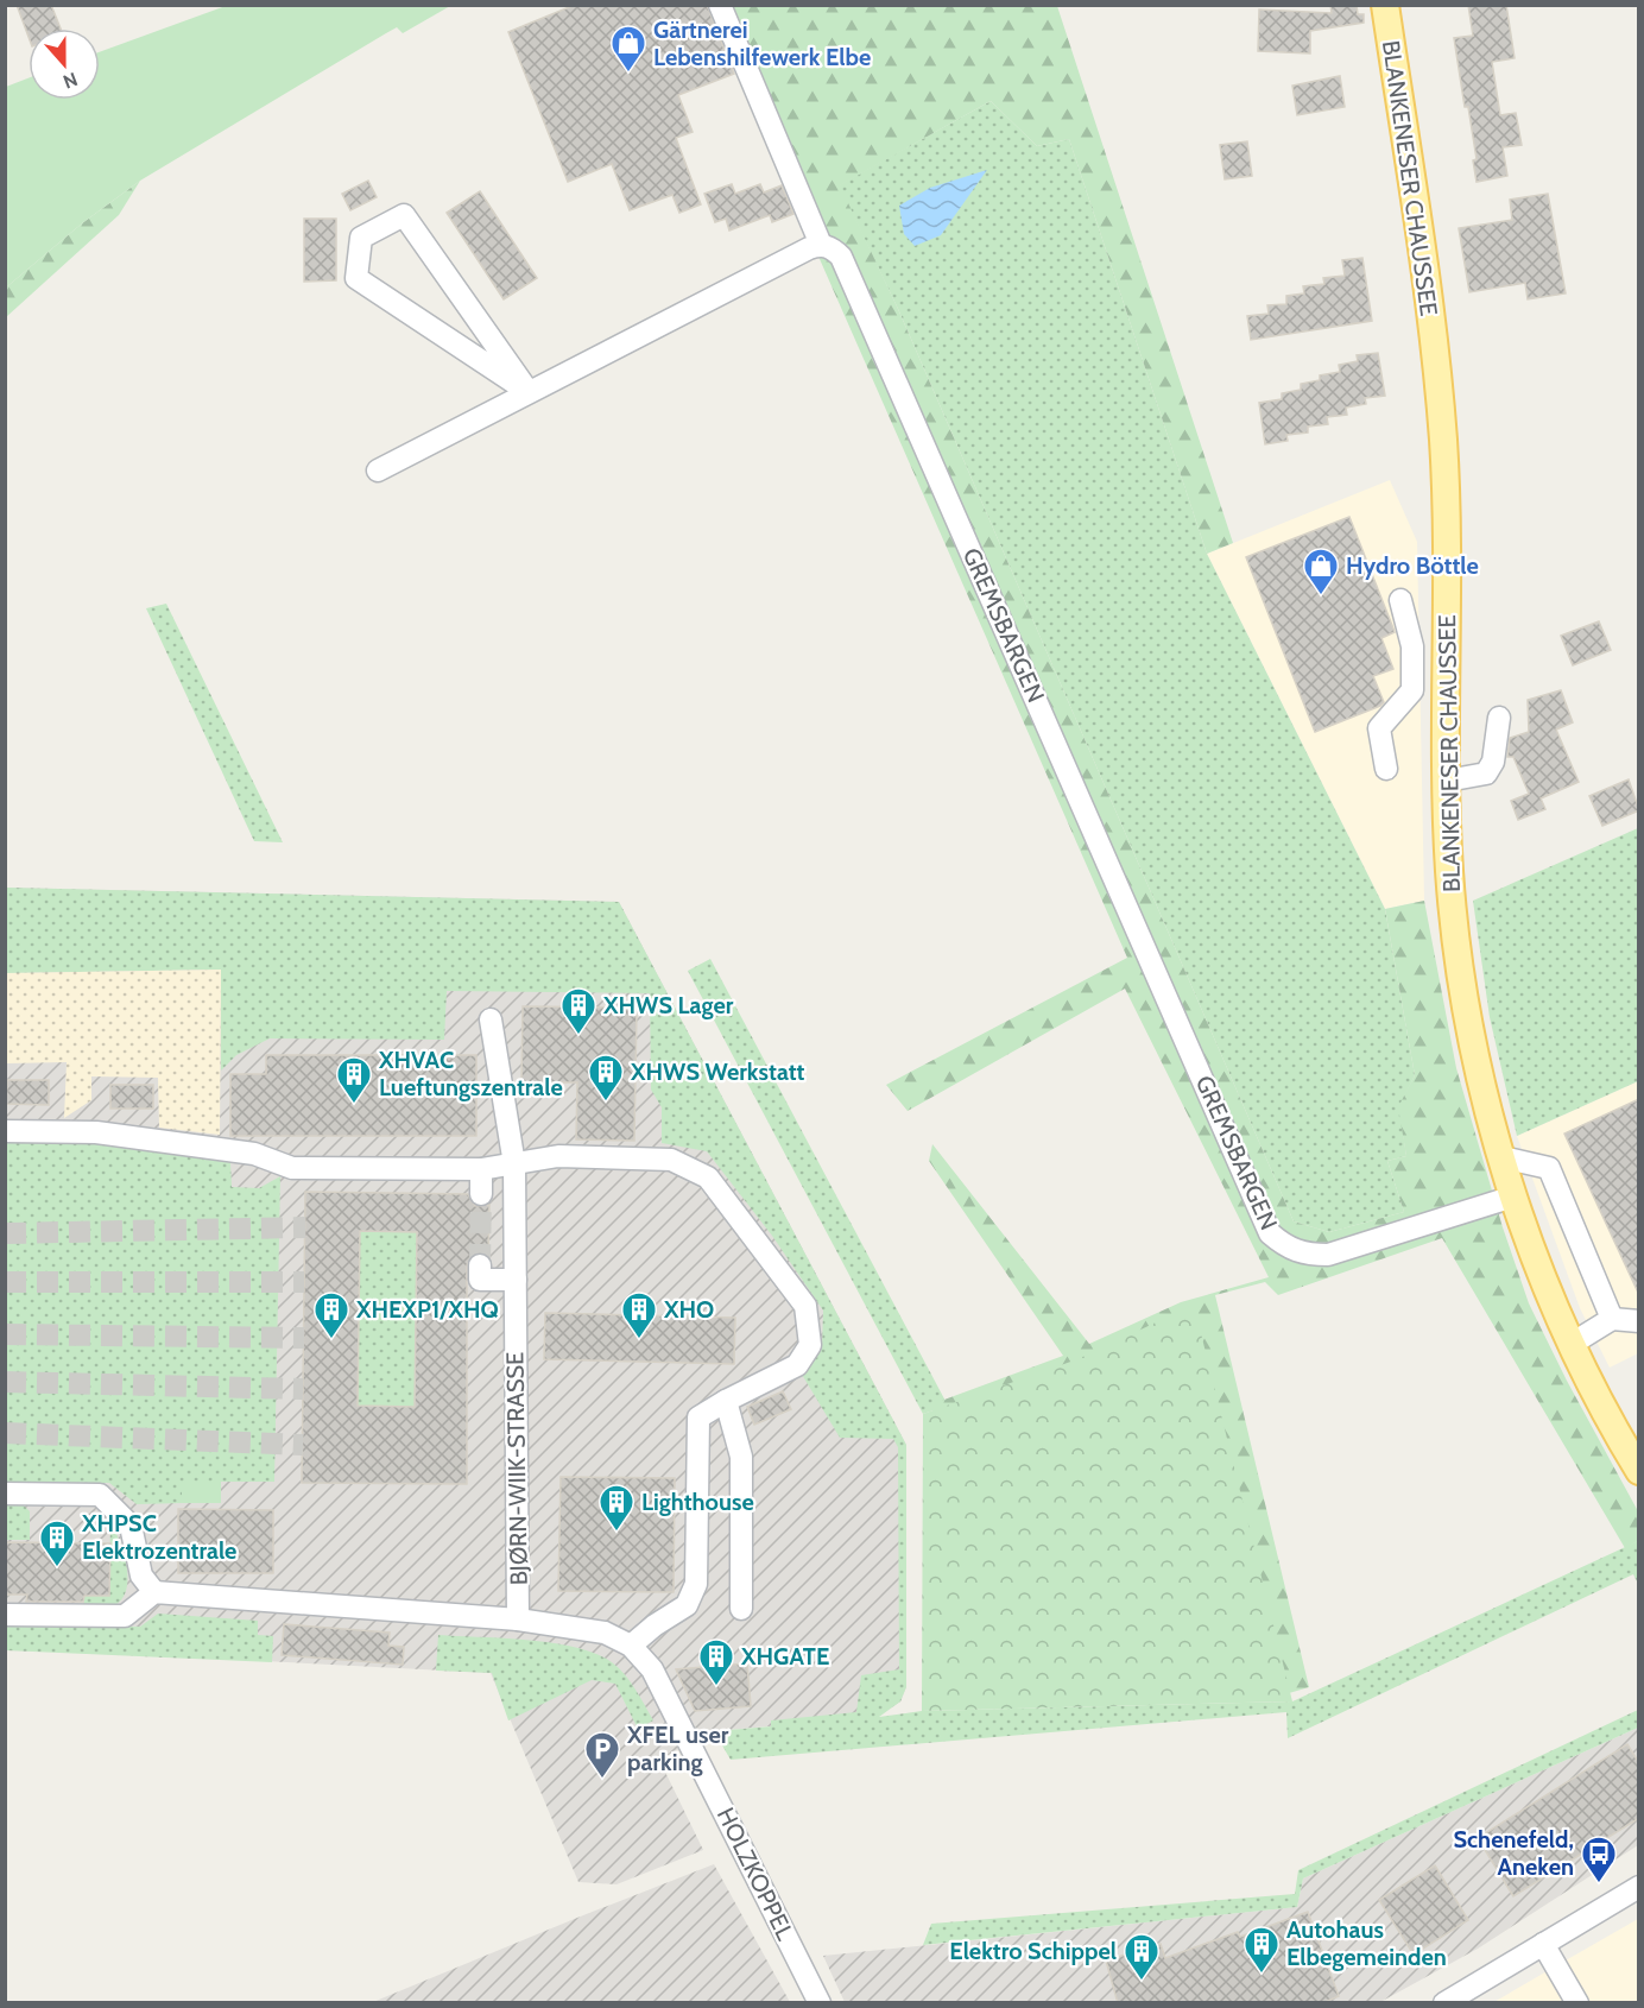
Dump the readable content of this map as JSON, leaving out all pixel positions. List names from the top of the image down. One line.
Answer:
{"streets":{"main road":["BLANKENESER CHAUSSEE"],"street":["GREMSBARGEN","BJØRN-WIIK-STRASSE","HOLZKOPPEL"]},"crossings":[["BLANKENESER CHAUSSEE","GREMSBARGEN"]],"places":{"shop":["Gärtnerei Lebenshilfewerk Elbe","Hydro Böttle"],"building":["XHWS Lager","XHWS Werkstatt","XHVAC Lueftungszentrale","XHEXP1/XHQ","XHO","Lighthouse","XHPSC Elektrozentrale","XHGATE","Autohaus Elbegemeinden","Elektro Schippel"],"parking":["XFEL user parking"],"bus stop":["Schenefeld, Aneken"]},"north":"bottom"}
